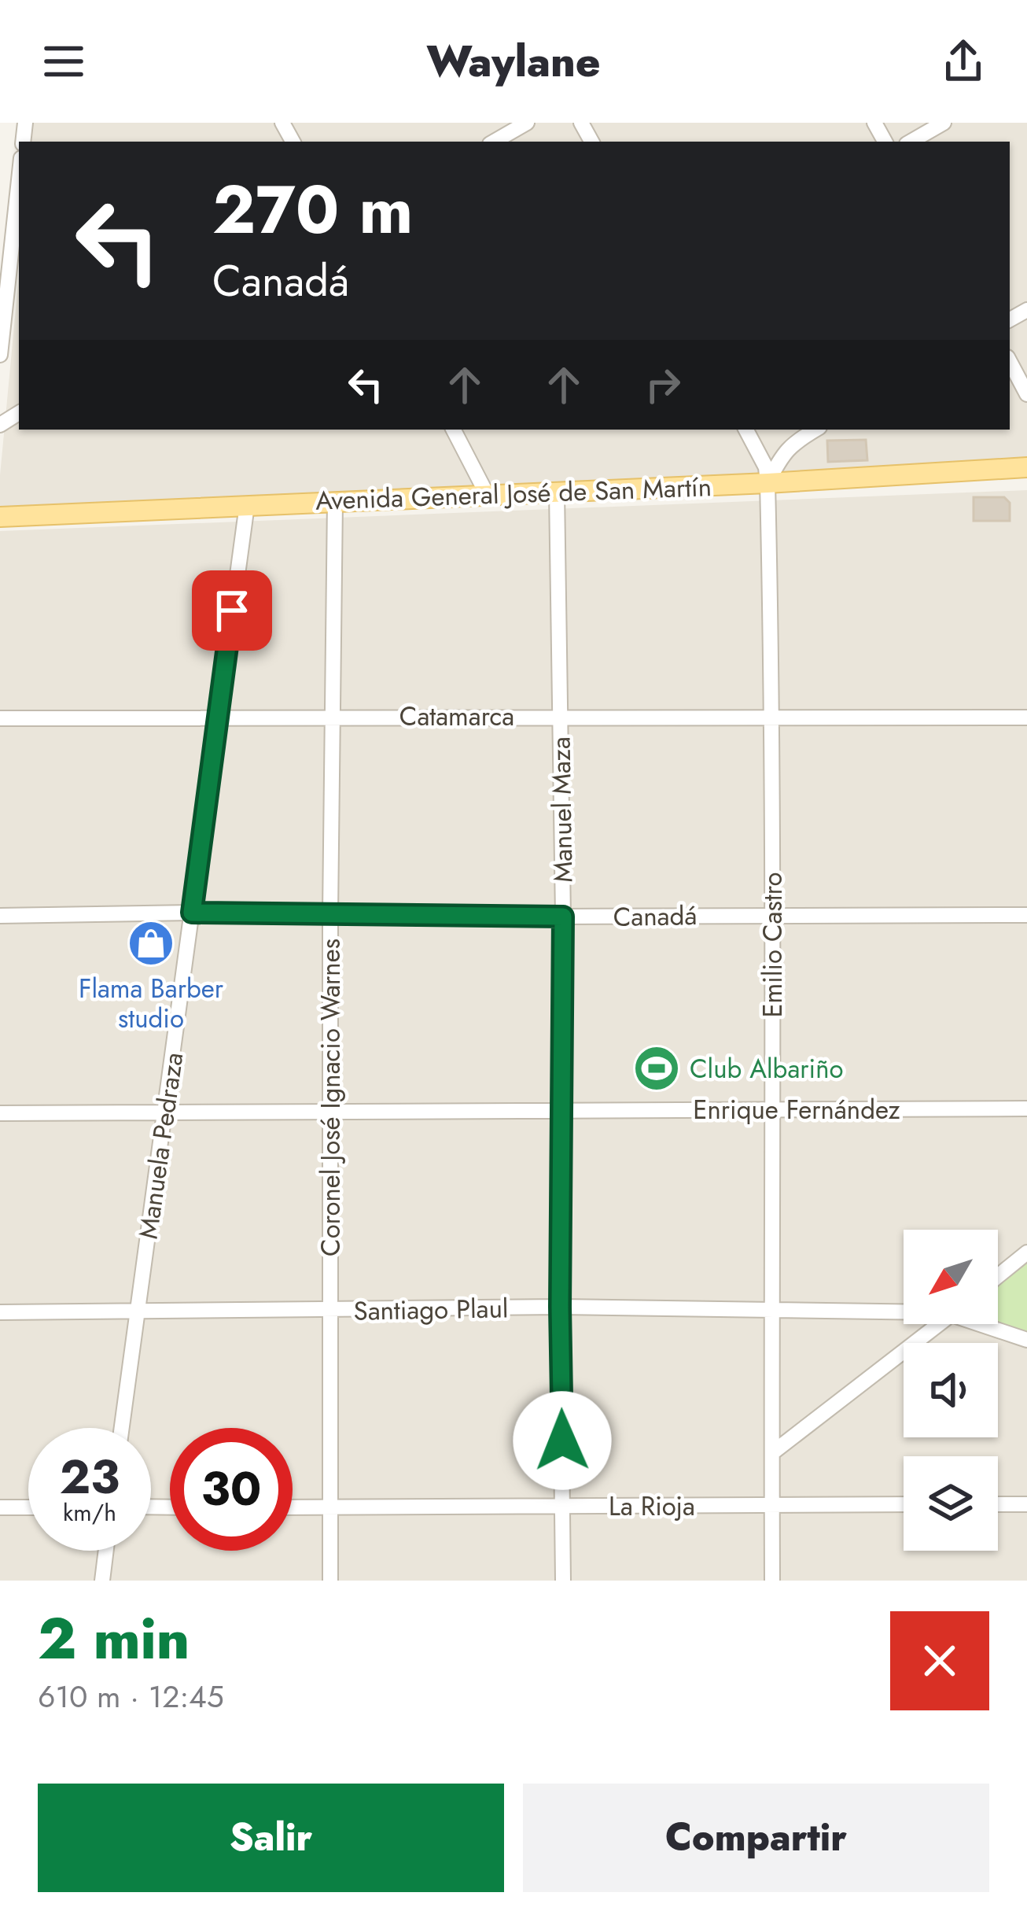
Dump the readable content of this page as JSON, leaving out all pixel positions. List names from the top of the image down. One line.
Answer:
{"streets":{"main road":["Avenida General José de San Martín"],"street":["Catamarca","Manuel Maza","Canadá","Emilio Castro","Coronel José Ignacio Warnes","Enrique Fernández","Manuela Pedraza","Santiago Plaul","La Rioja"]},"crossings":[["Avenida General José de San Martín","Manuel Maza"],["Avenida General José de San Martín","Emilio Castro"],["Avenida General José de San Martín","Coronel José Ignacio Warnes"],["Avenida General José de San Martín","Manuela Pedraza"],["Catamarca","Manuel Maza"],["Catamarca","Emilio Castro"],["Catamarca","Coronel José Ignacio Warnes"],["Catamarca","Manuela Pedraza"],["Manuel Maza","Canadá"],["Manuel Maza","Enrique Fernández"],["Manuel Maza","Santiago Plaul"],["Manuel Maza","La Rioja"],["Canadá","Emilio Castro"],["Canadá","Coronel José Ignacio Warnes"],["Canadá","Manuela Pedraza"],["Emilio Castro","Enrique Fernández"],["Emilio Castro","Santiago Plaul"],["Emilio Castro","La Rioja"],["Coronel José Ignacio Warnes","Enrique Fernández"],["Coronel José Ignacio Warnes","Santiago Plaul"],["Coronel José Ignacio Warnes","La Rioja"],["Enrique Fernández","Manuela Pedraza"],["Manuela Pedraza","Santiago Plaul"]],"places":{"shop":["Flama Barber studio"],"sports":["Club Albariño"]},"north":"bottom left","page":{"header":"Waylane","turn":["270 m","Canadá"],"speed":"23 km/h","limit":"30","heading":["2 min","610 m · 12:45"],"buttons":["Salir","Compartir"]}}
